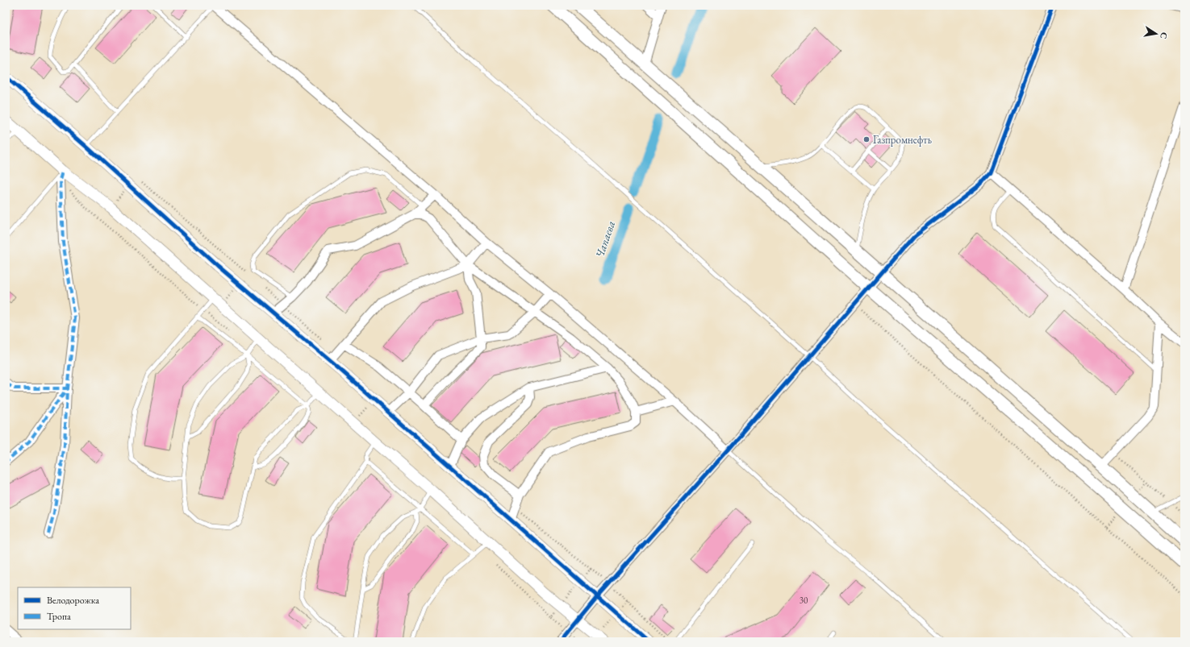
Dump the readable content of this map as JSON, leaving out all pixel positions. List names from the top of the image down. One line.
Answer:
{"water":["Чапаева"],"places":["Газпромнефть"],"house_numbers":["30"],"legend":["Велодорожка","Тропа"],"north":"right"}
